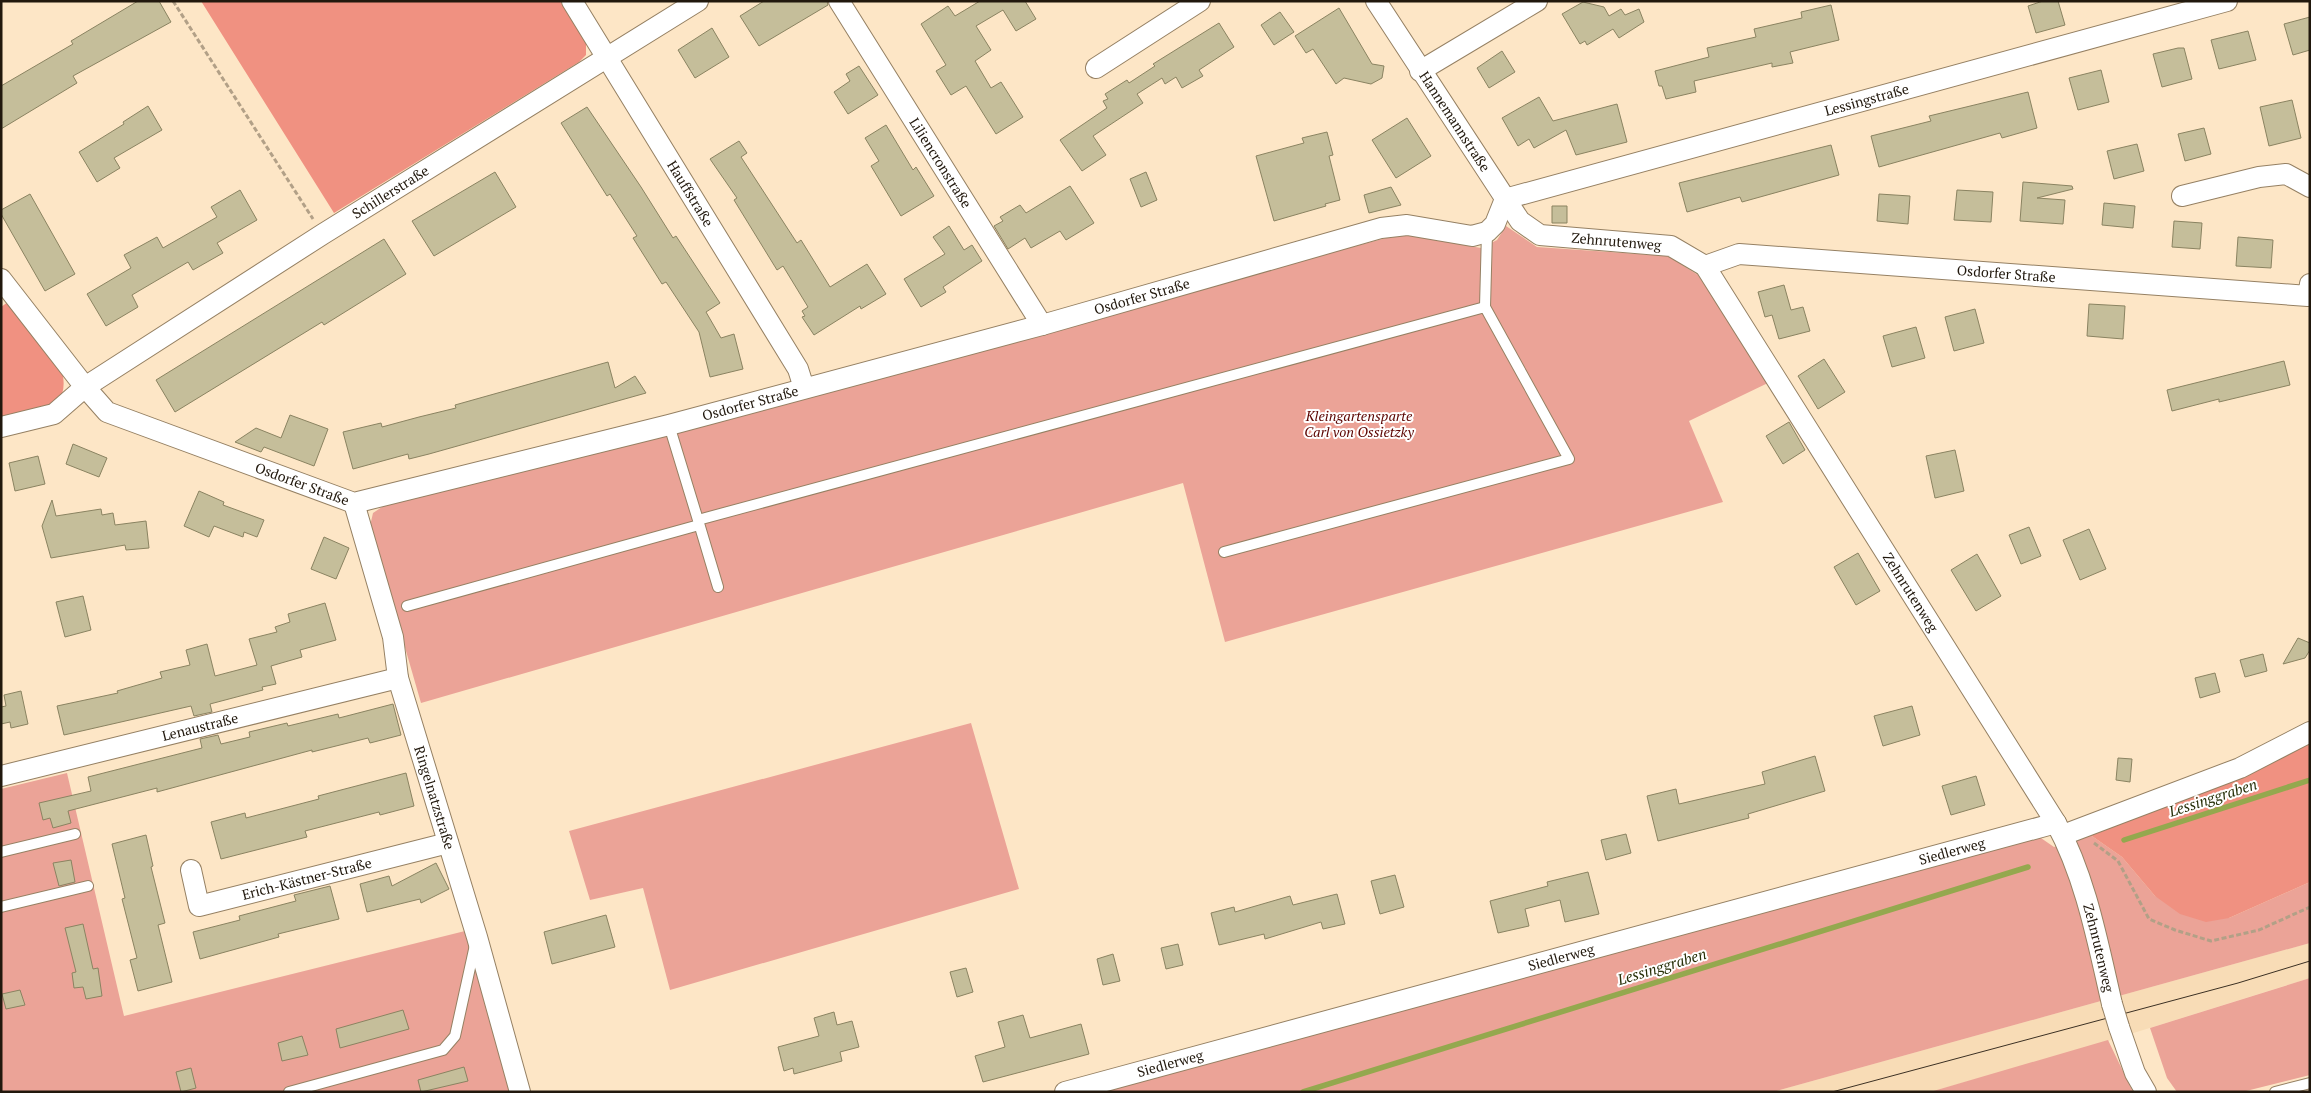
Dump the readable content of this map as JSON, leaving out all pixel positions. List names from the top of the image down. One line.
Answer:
{"streets":{"street":["Lessingstraße","Hannemannstraße","Liliencronstraße","Schillerstraße","Hauffstraße","Zehnrutenweg","Osdorfer Straße","Lenaustraße","Ringelnatzstraße","Siedlerweg","Erich-Kästner-Straße"]},"crossings":[["Lessingstraße","Hannemannstraße"],["Hannemannstraße","Zehnrutenweg"],["Liliencronstraße","Osdorfer Straße"],["Schillerstraße","Hauffstraße"],["Schillerstraße","Osdorfer Straße"],["Hauffstraße","Osdorfer Straße"],["Zehnrutenweg","Osdorfer Straße"],["Zehnrutenweg","Siedlerweg"],["Osdorfer Straße","Ringelnatzstraße"],["Lenaustraße","Ringelnatzstraße"],["Ringelnatzstraße","Erich-Kästner-Straße"]],"water":["Lessinggraben"],"parks":["Kleingartensparte Carl von Ossietzky"]}
